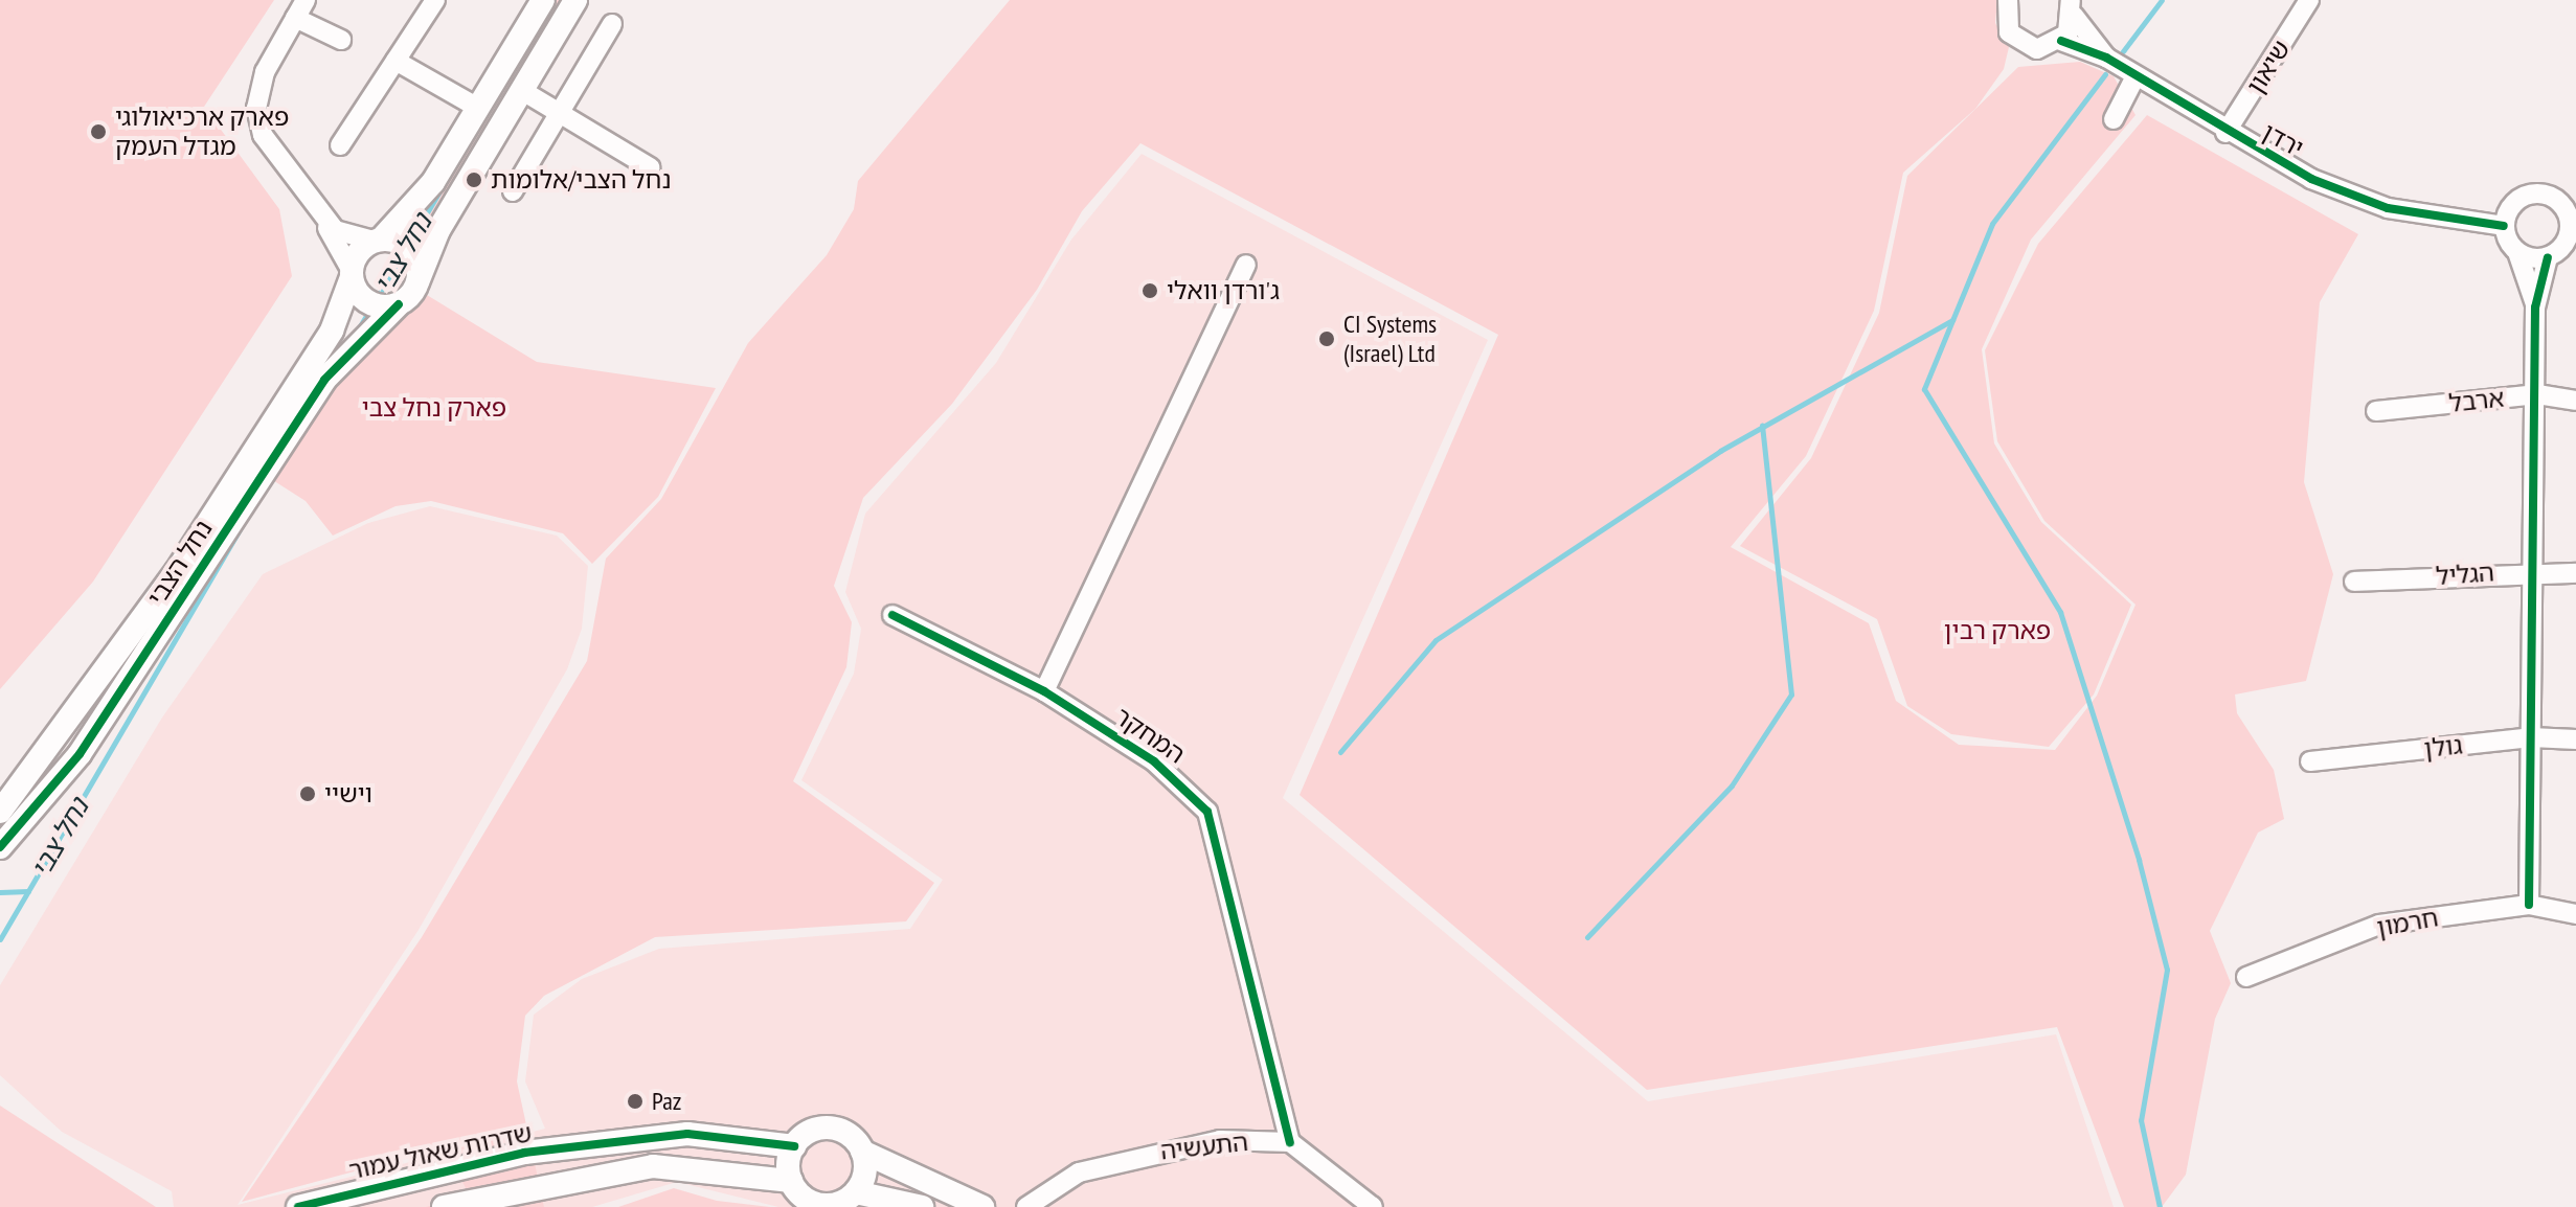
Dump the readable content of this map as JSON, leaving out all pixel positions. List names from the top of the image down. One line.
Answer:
{"streets":{"street":["שיאון","ירדן","ארבל","נחל הצבי","הגליל","המחקר","גולן","חרמון","התעשיה","שדרות שאול עמור"]},"crossings":[["שיאון","ירדן"],["המחקר","התעשיה"]],"water":["נחל צבי"],"parks":["פארק נחל צבי","פארק רבין"],"places":["פארק ארכיאולוגי מגדל העמק","נחל הצבי/אלומות","ג'ורדן וואלי","CI Systems (Israel) Ltd","וישיי","Paz"]}
